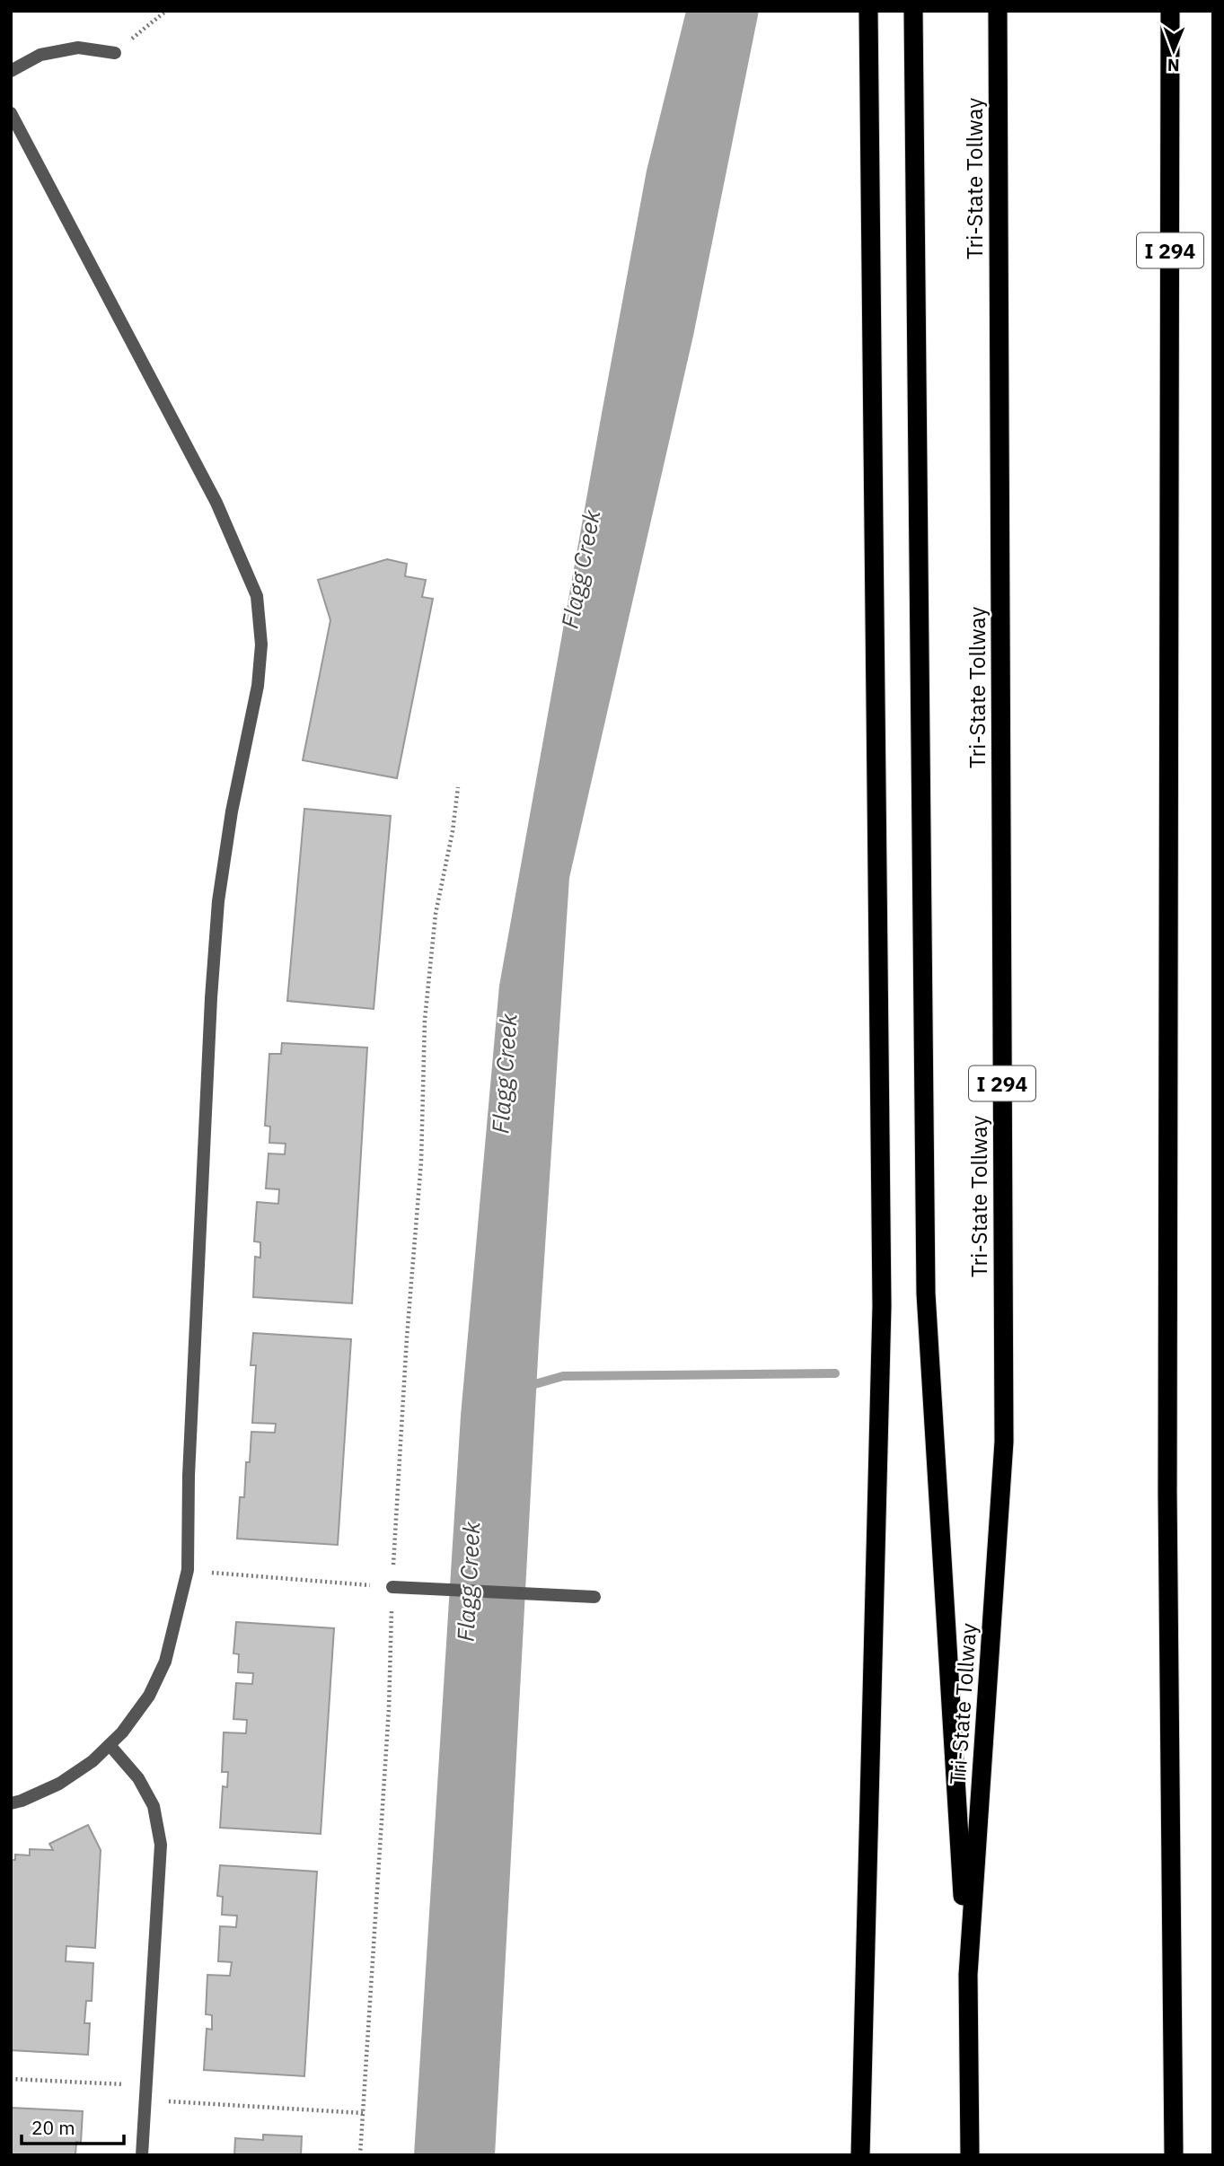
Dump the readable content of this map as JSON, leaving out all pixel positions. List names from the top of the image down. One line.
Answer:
{"streets":{"highway":["Tri-State Tollway","I 294"]},"water":["Flagg Creek"],"scale_bar":"20 m","north":"bottom"}
